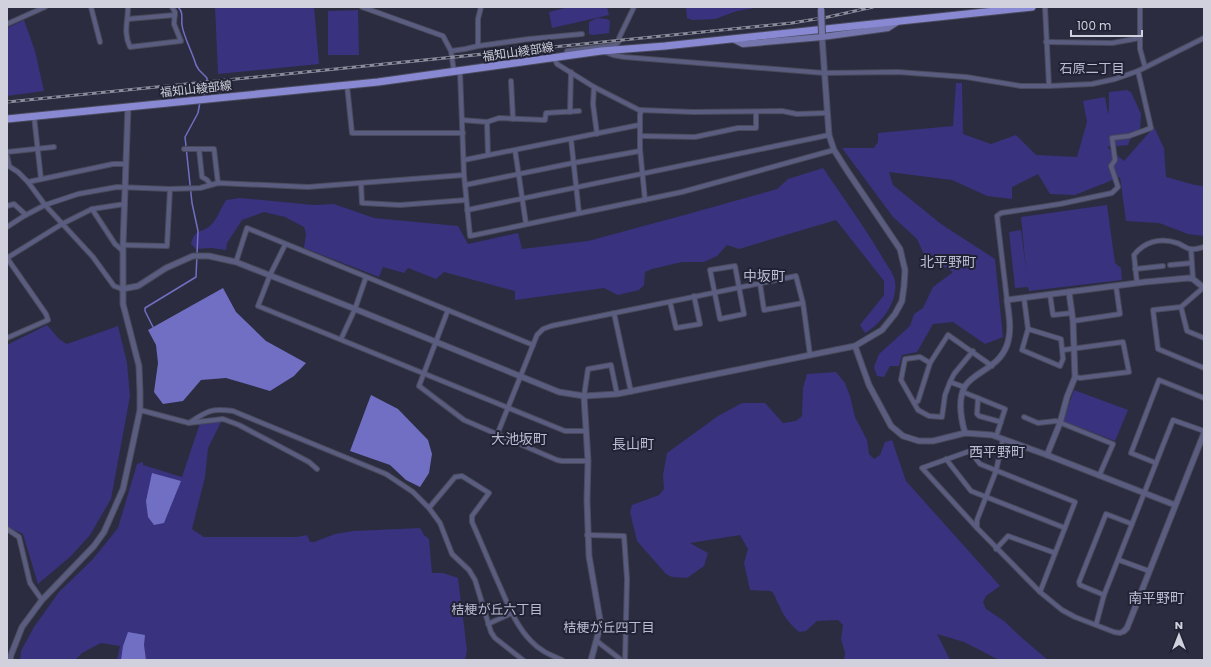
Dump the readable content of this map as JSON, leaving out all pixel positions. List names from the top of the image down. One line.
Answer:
{"streets":{"main road":["福知山綾部線"]},"districts":["石原二丁目","北平野町","中坂町","大池坂町","長山町","西平野町","南平野町","桔梗が丘六丁目","桔梗が丘四丁目"],"scale_bar":"100 m","north":"top"}
